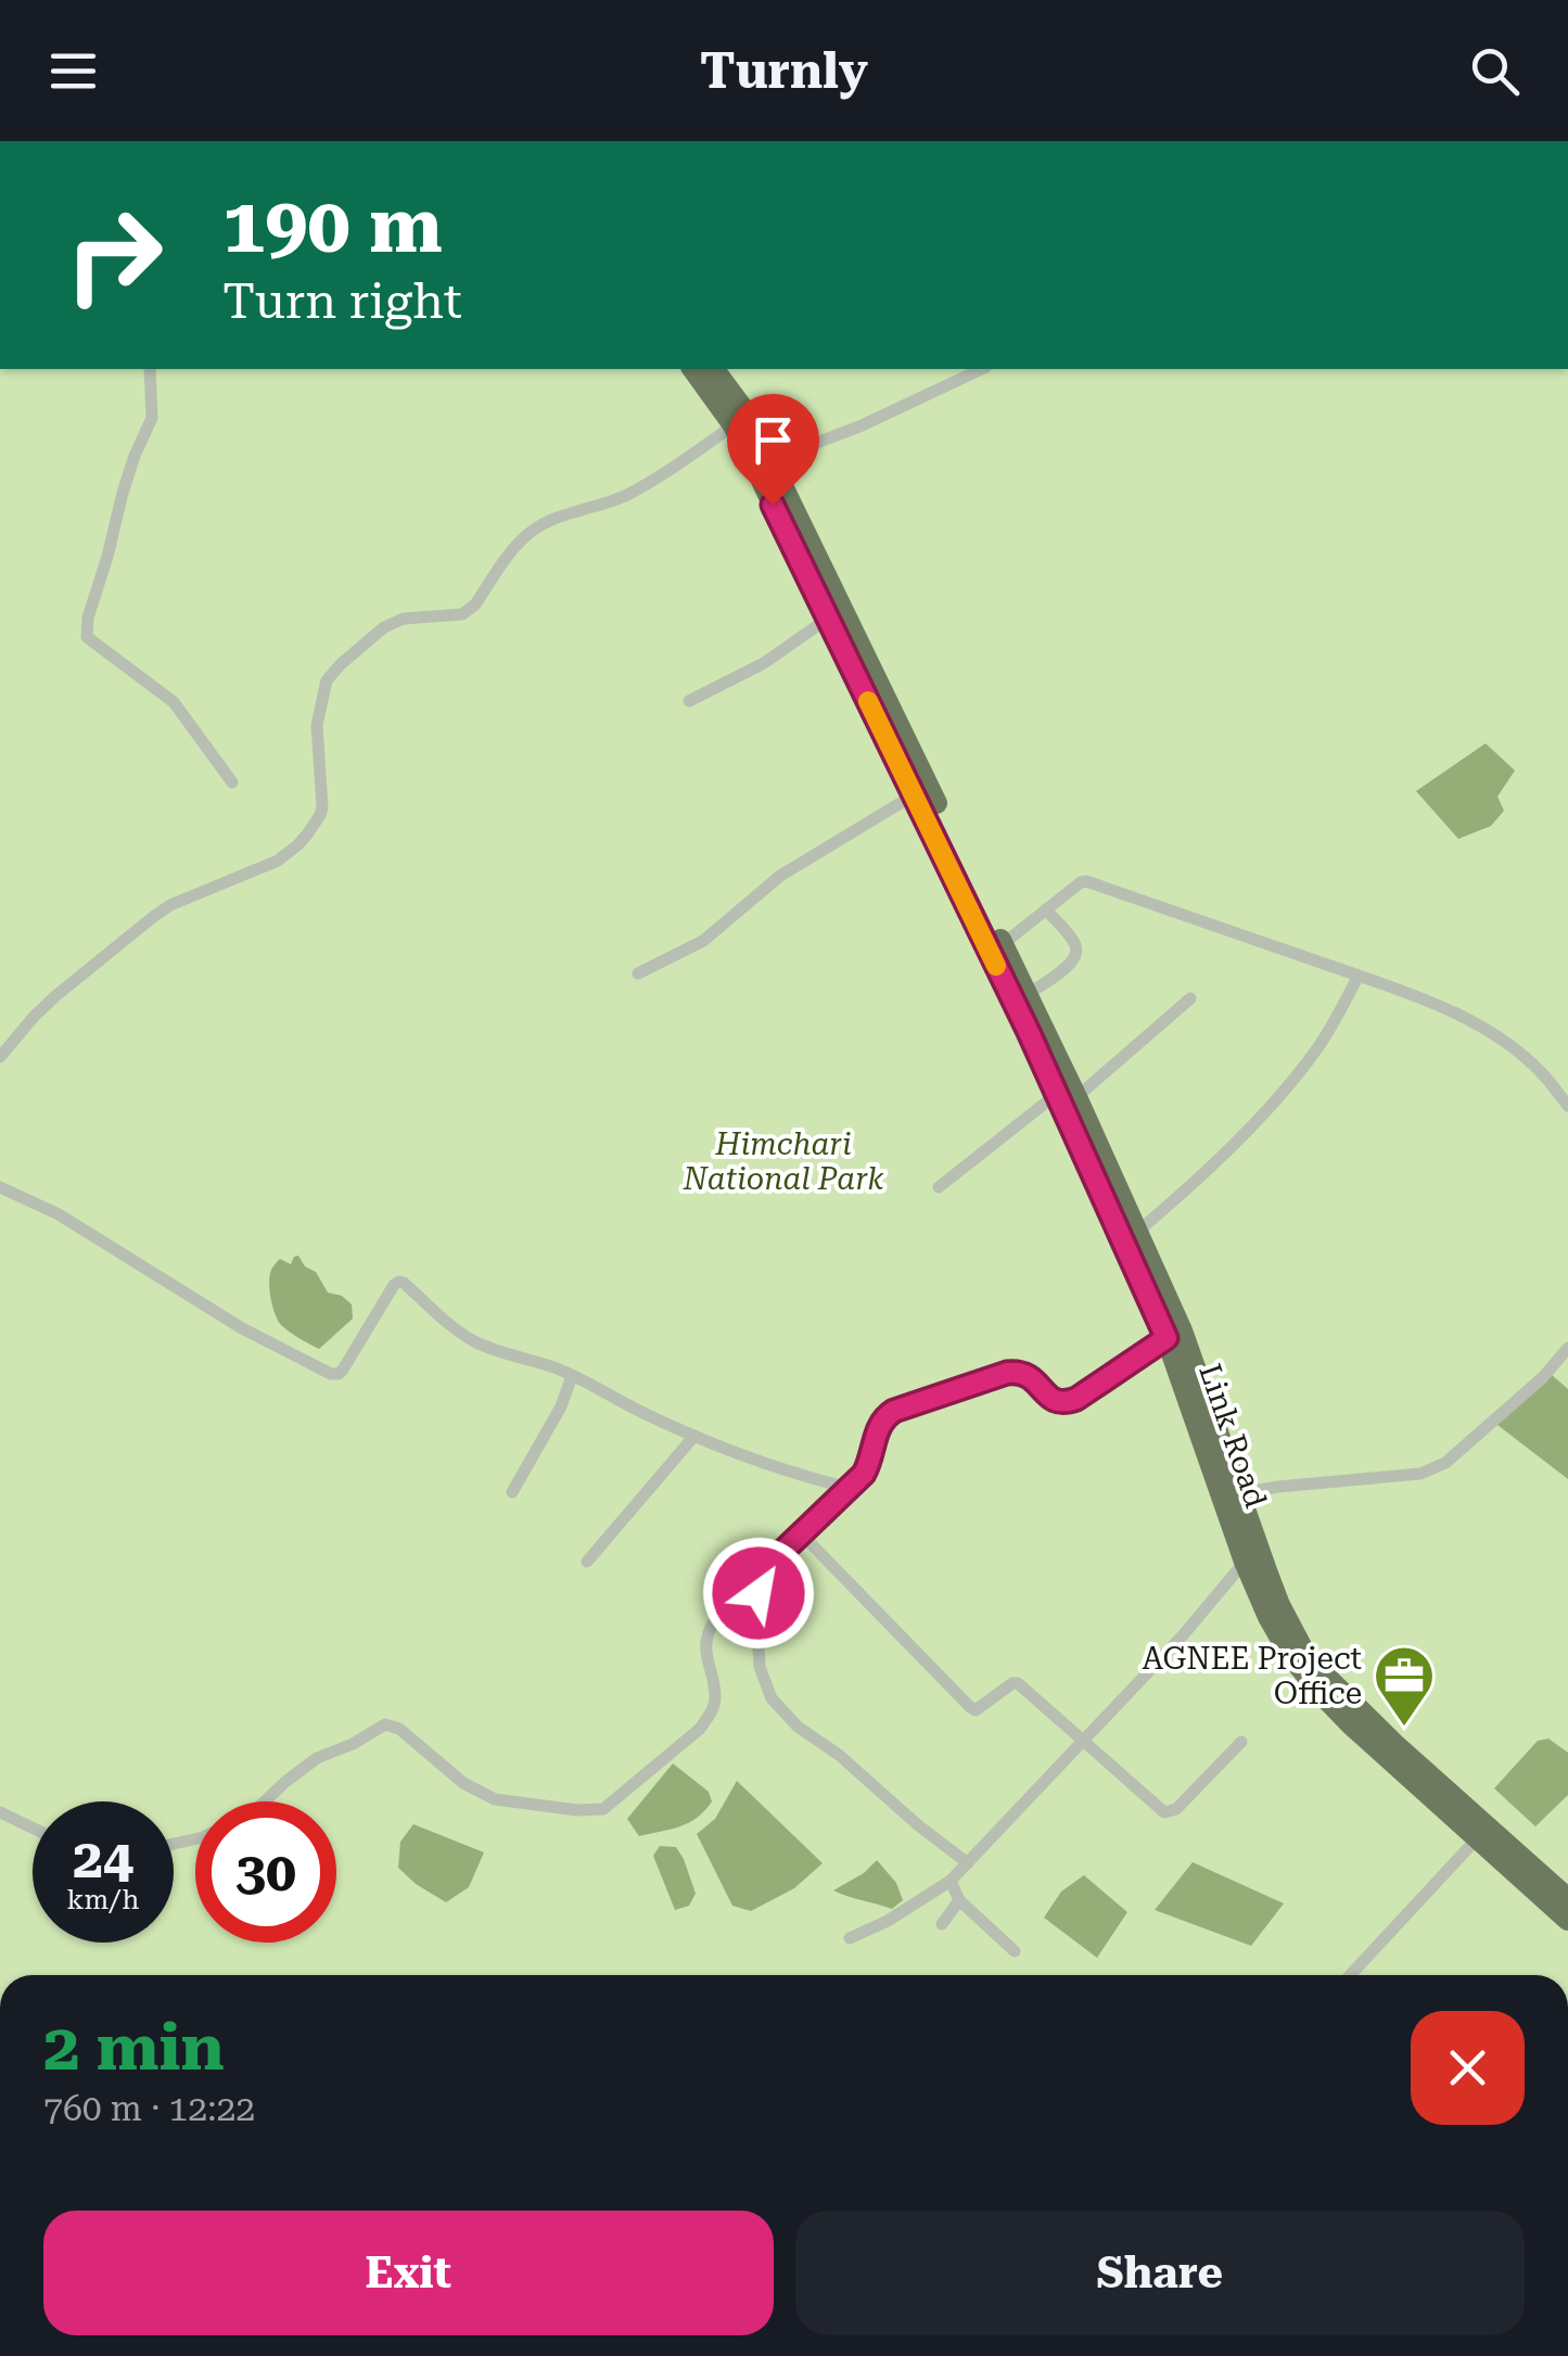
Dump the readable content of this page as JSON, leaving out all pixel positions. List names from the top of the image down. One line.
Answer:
{"streets":{"highway":["Link Road"]},"parks":["Himchari National Park"],"places":{"office":["AGNEE Project Office"]},"page":{"header":"Turnly","turn":["190 m","Turn right"],"speed":"24 km/h","limit":"30","heading":["2 min","760 m · 12:22"],"buttons":["Exit","Share"]}}
